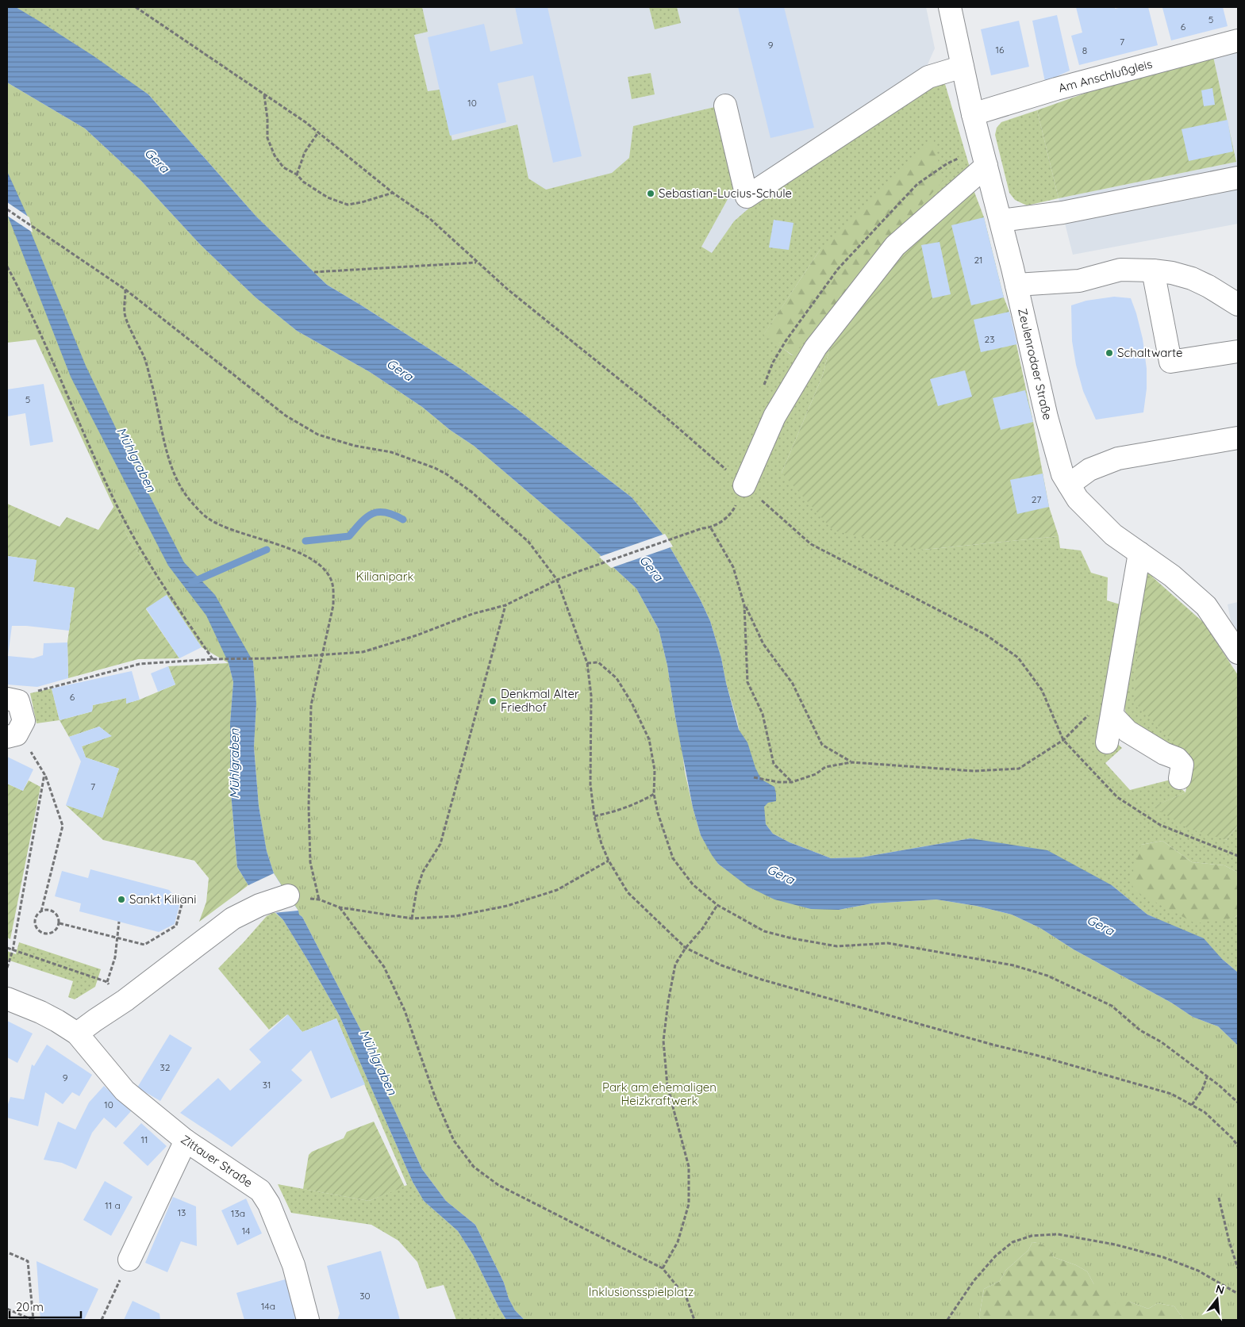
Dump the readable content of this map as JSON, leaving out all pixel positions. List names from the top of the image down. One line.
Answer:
{"streets":{"street":["Am Anschlußgleis","Zeulenrodaer Straße","Zittauer Straße"]},"crossings":[["Am Anschlußgleis","Zeulenrodaer Straße"]],"water":["Gera","Mühlgraben"],"parks":["Kilianipark","Park am ehemaligen Heizkraftwerk","Inklusionsspielplatz"],"places":["Sebastian-Lucius-Schule","Schaltwarte","Denkmal Alter Friedhof","Sankt Kiliani"],"house_numbers":["5","6","7","9","16","8","10","21","23","5","27","6","7","32","9","31","10","11","11 a","13","13a","14","30","14a"],"scale_bar":"20 m","north":"top"}
